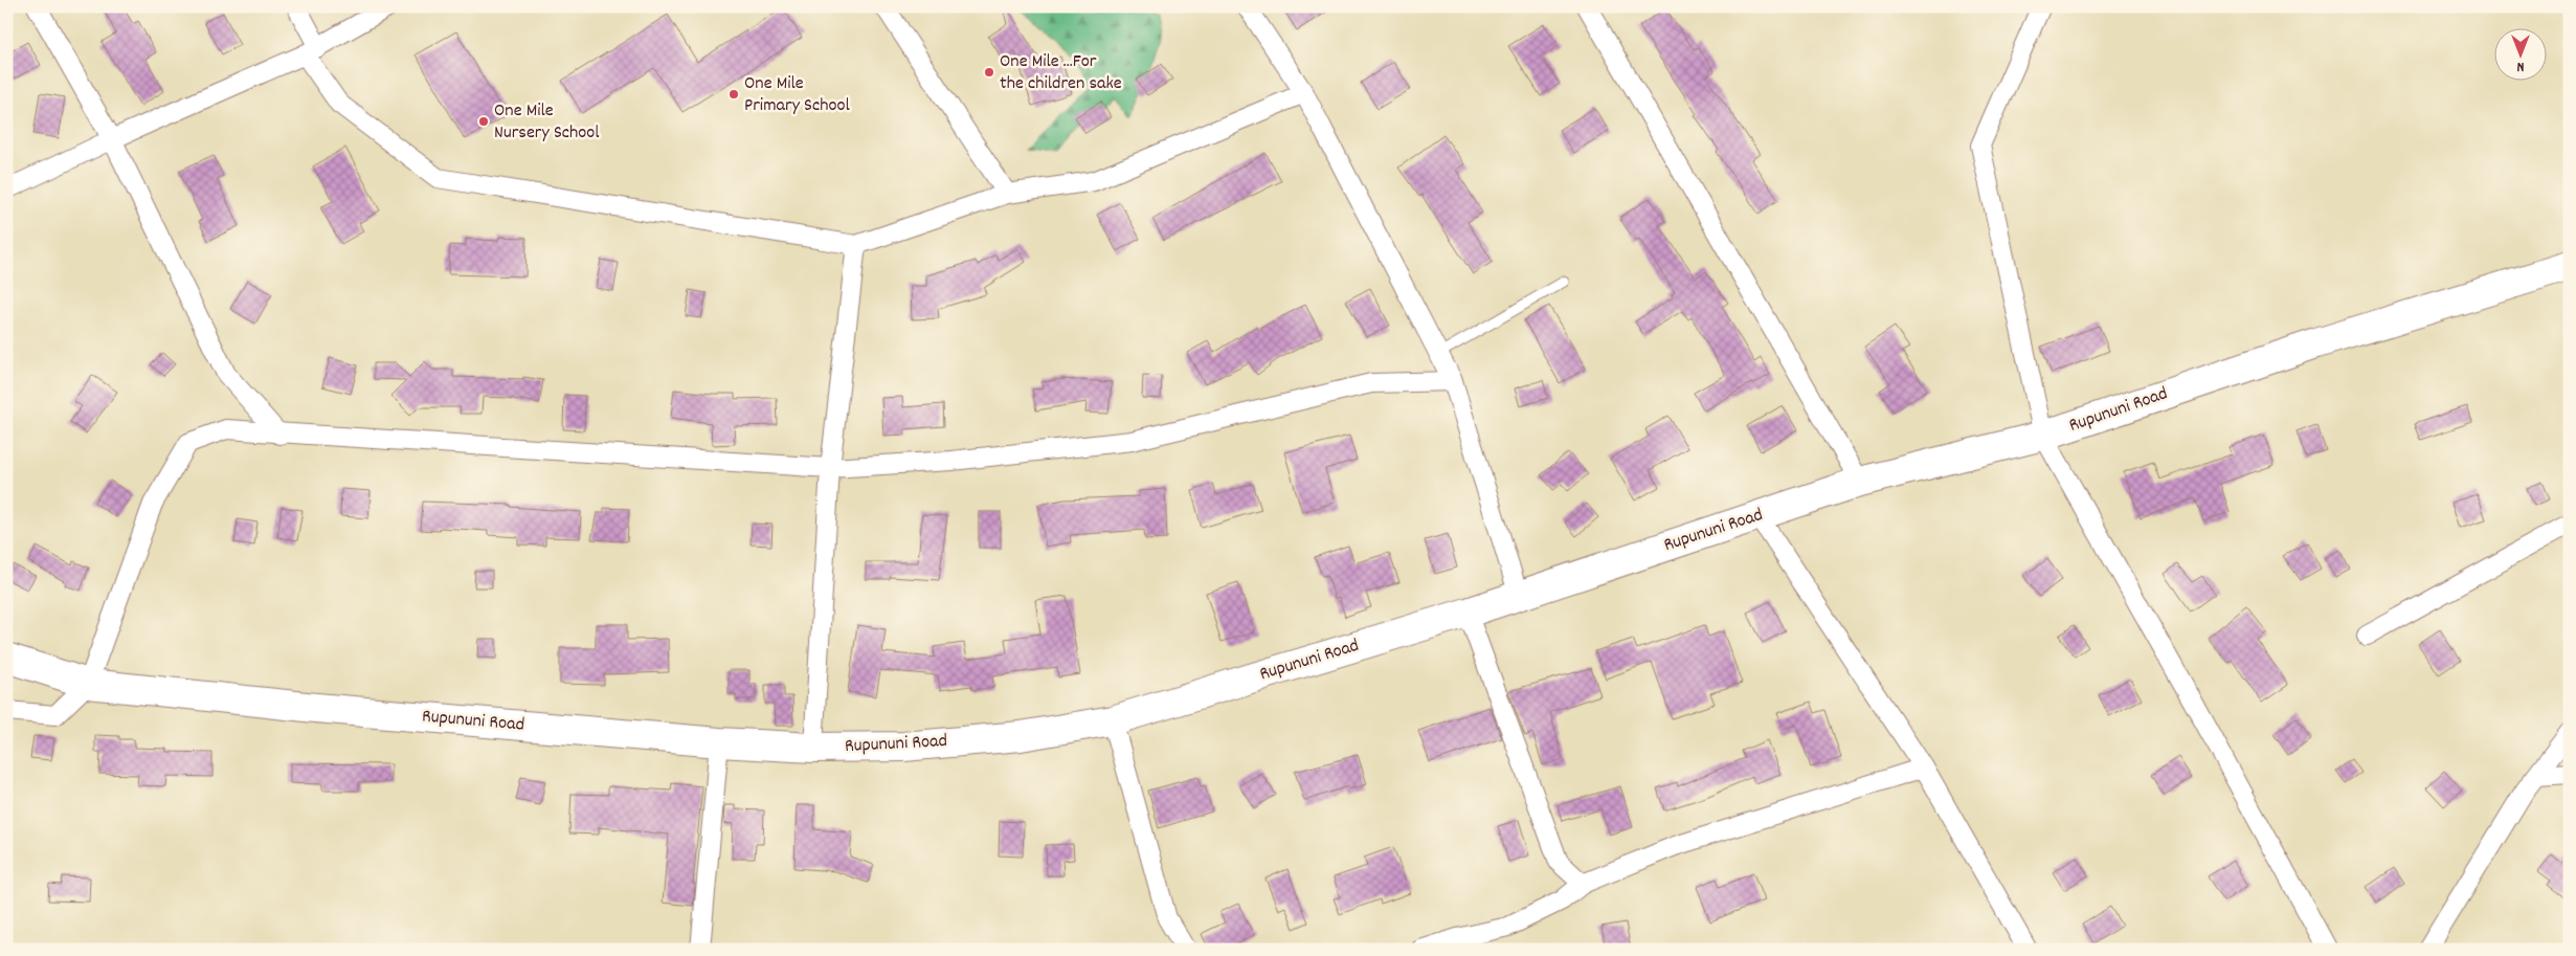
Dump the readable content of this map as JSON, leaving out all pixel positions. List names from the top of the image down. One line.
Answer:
{"streets":{"main road":["Rupununi Road"]},"places":["One Mile ...For the children sake","One Mile Primary School","One Mile Nursery School"],"north":"bottom"}
